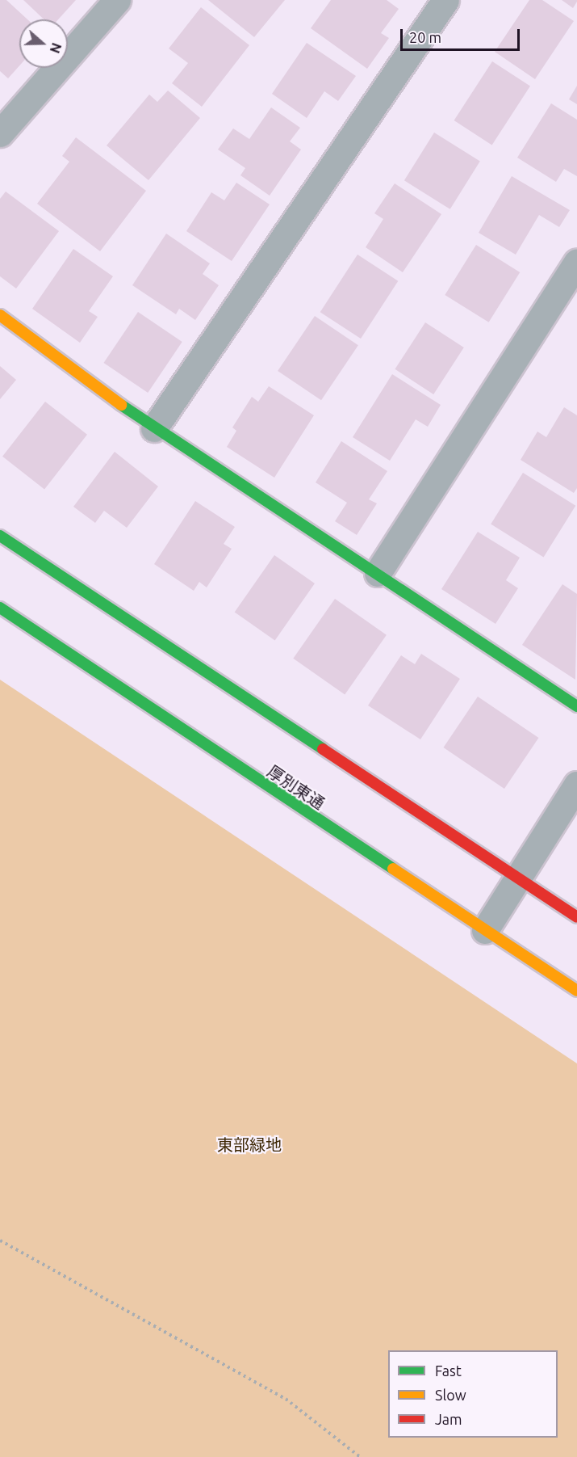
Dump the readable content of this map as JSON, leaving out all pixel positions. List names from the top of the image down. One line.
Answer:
{"streets":{"street":["厚別東通"]},"parks":["東部緑地"],"legend":["Fast","Slow","Jam"],"scale_bar":"20 m","north":"right"}
